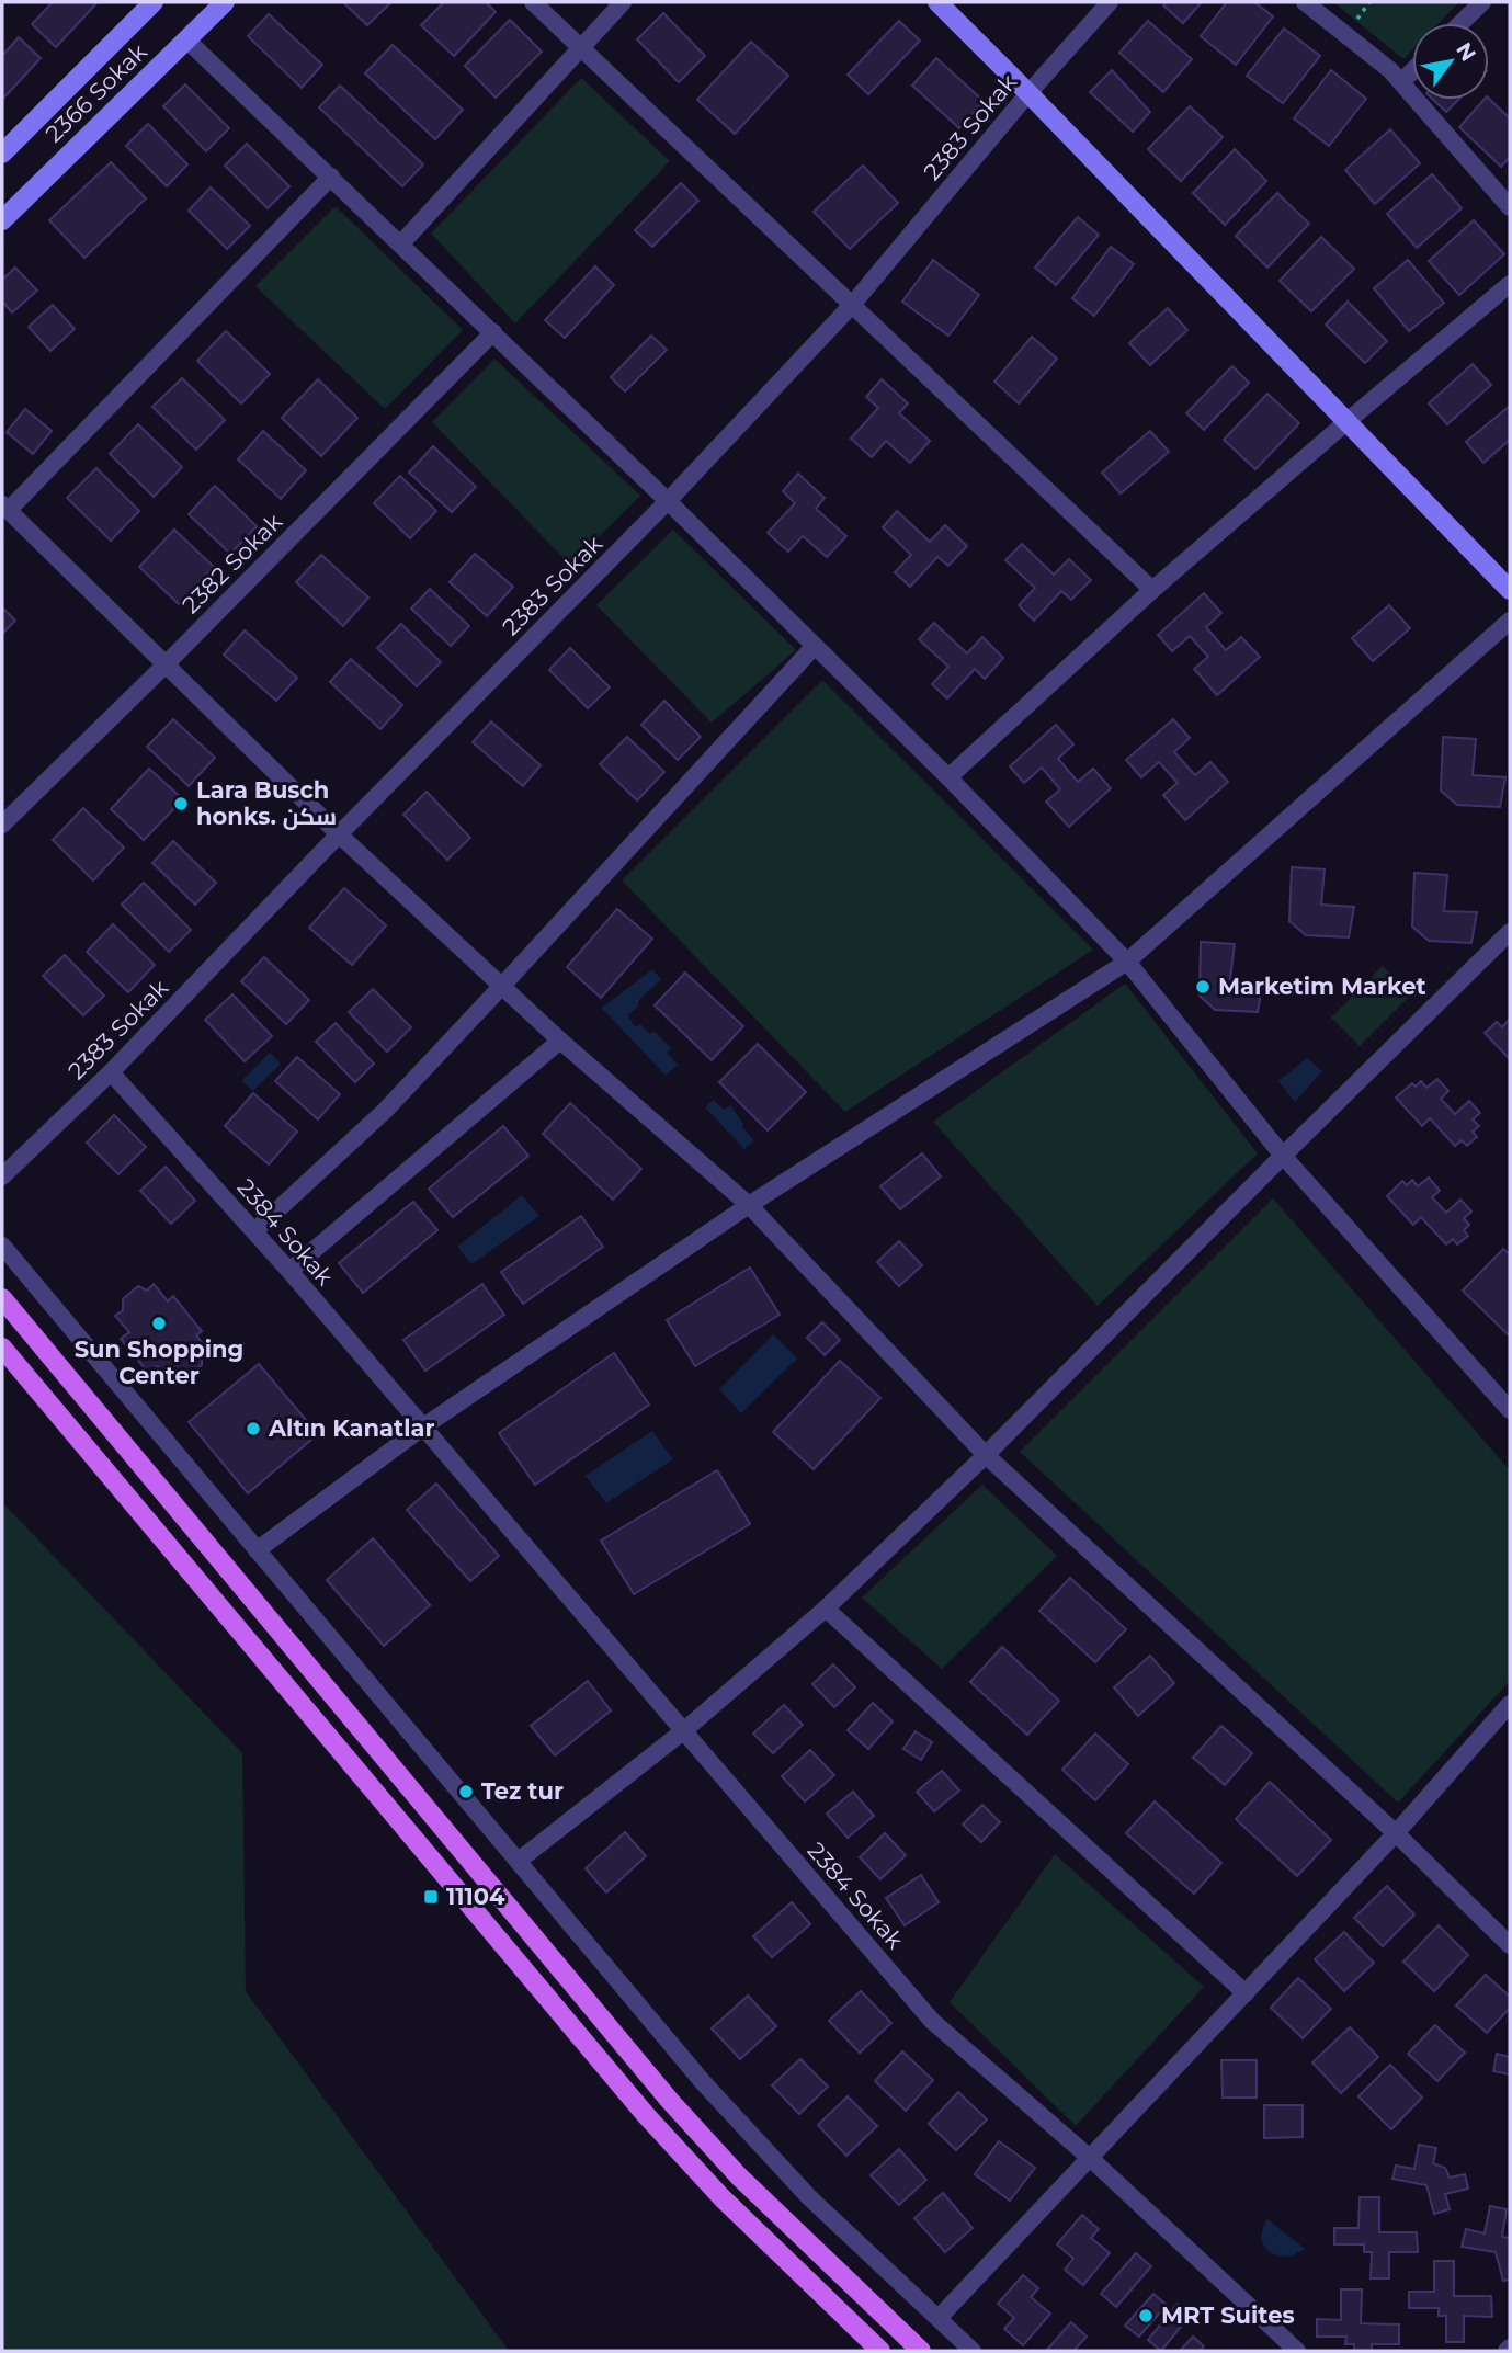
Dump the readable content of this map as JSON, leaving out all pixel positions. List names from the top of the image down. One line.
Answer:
{"streets":{"street":["2366 Sokak","2383 Sokak","2382 Sokak","2384 Sokak"]},"crossings":[["2383 Sokak","2384 Sokak"]],"places":{"other":["Lara Busch honks. سكن","Marketim Market","Sun Shopping Center","Altın Kanatlar","Tez tur","MRT Suites"],"transit":["11104"]},"north":"top right"}
